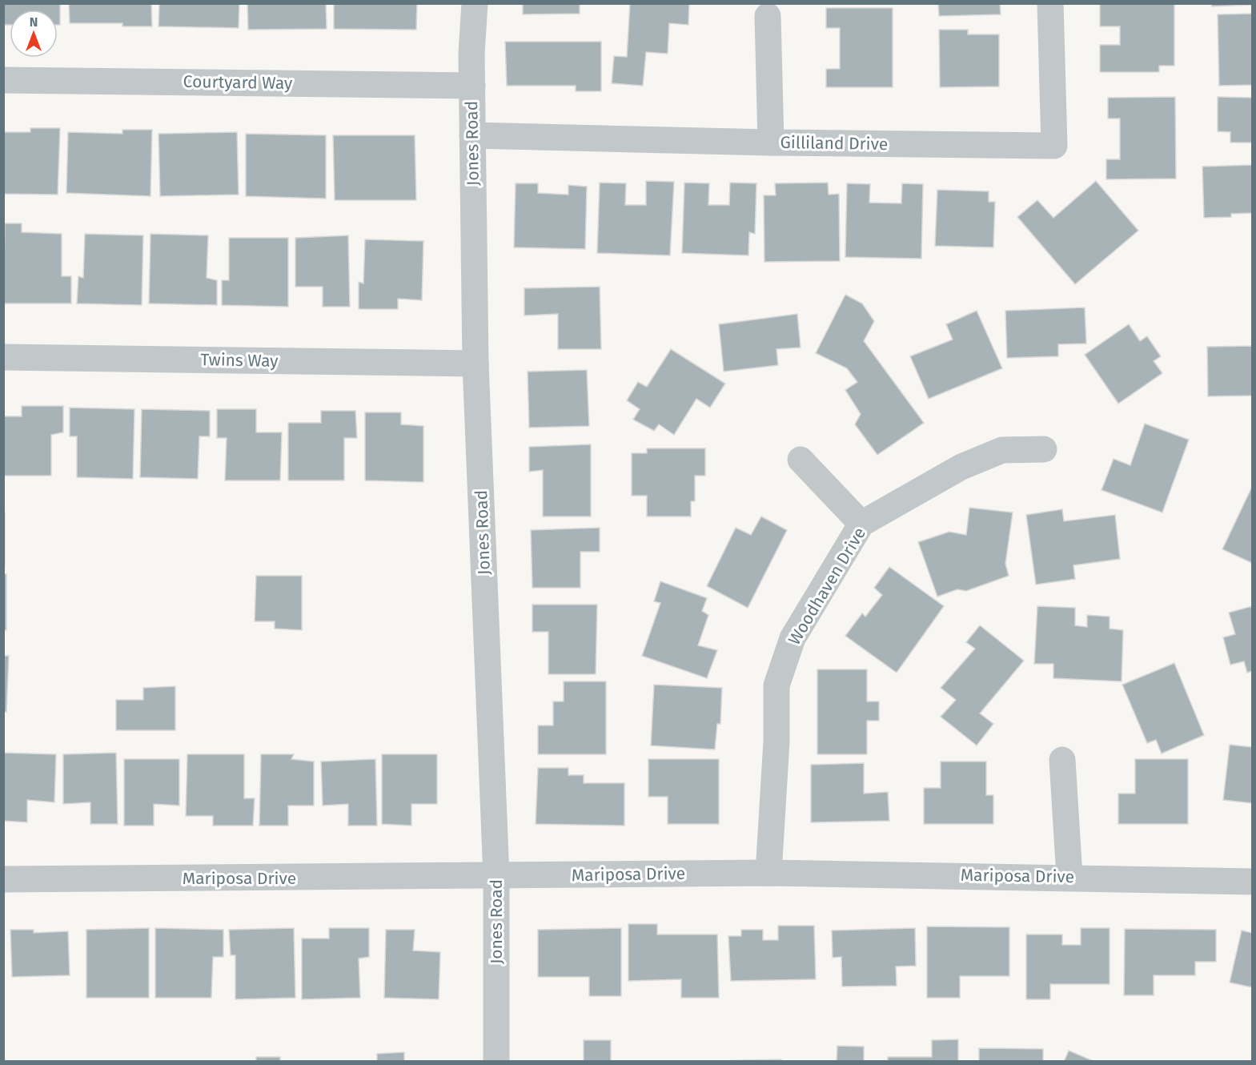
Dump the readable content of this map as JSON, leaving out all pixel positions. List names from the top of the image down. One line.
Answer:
{"streets":{"street":["Courtyard Way","Jones Road","Gilliland Drive","Twins Way","Woodhaven Drive","Mariposa Drive"]},"crossings":[["Courtyard Way","Jones Road"],["Jones Road","Gilliland Drive"],["Jones Road","Twins Way"],["Jones Road","Mariposa Drive"],["Woodhaven Drive","Mariposa Drive"]],"north":"top"}
